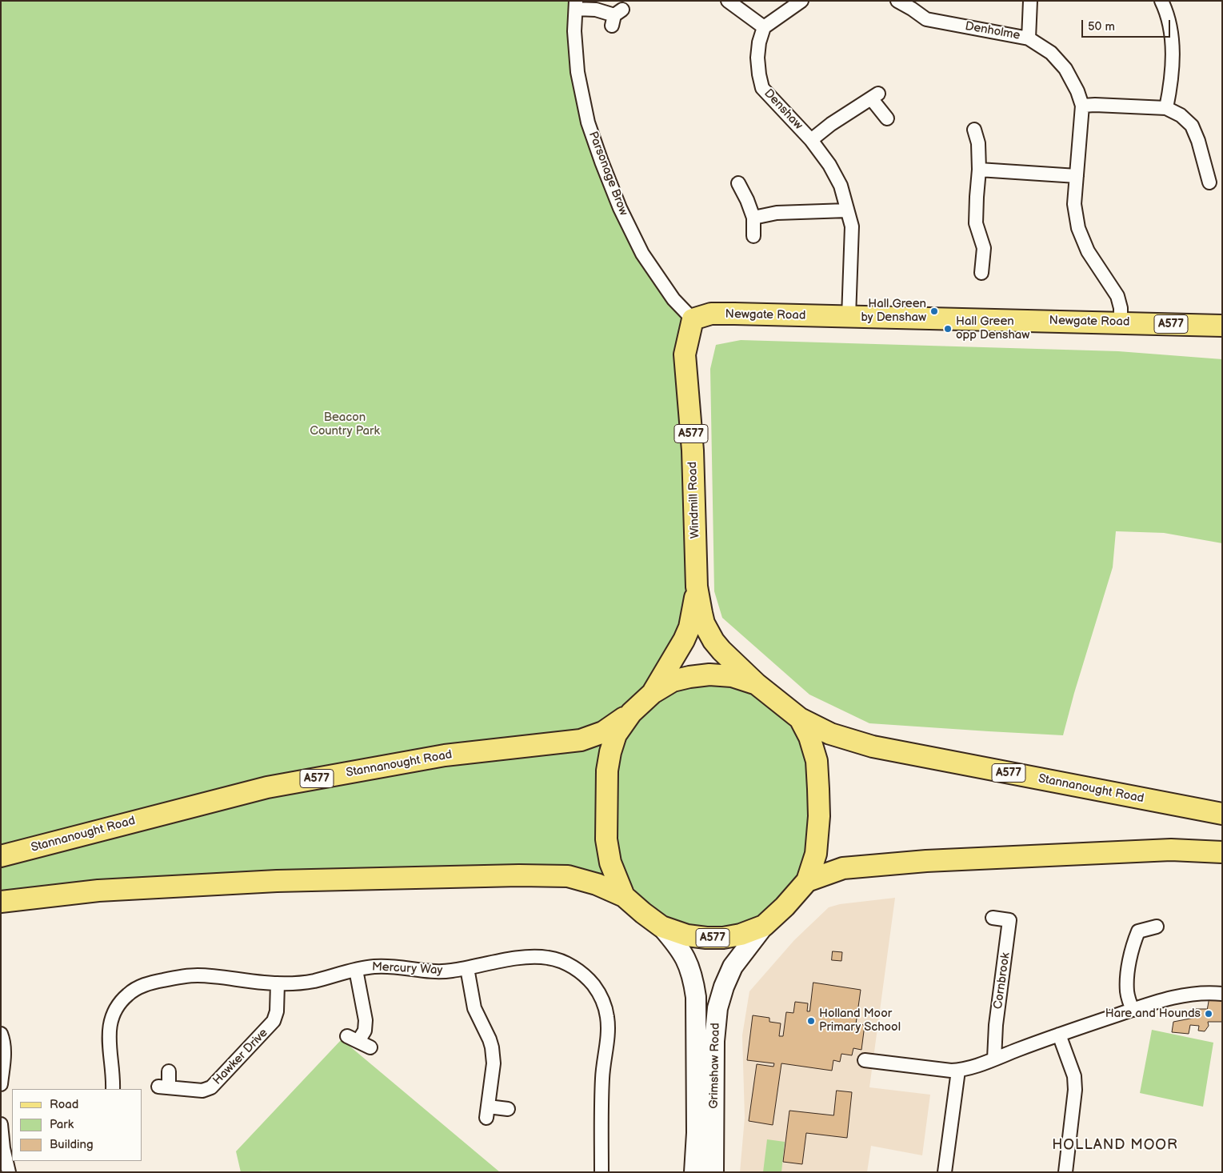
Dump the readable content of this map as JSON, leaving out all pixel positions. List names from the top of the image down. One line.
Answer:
{"streets":{"main road":["Newgate Road","A577","Windmill Road","Stannanought Road","Grimshaw Road"],"street":["Denholme","Denshaw","Parsonage Brow","Mercury Way","Cornbrook","Hawker Drive"]},"crossings":[["Denholme","Newgate Road"],["Denshaw","Newgate Road"],["Parsonage Brow","Newgate Road"],["Parsonage Brow","Windmill Road"],["Newgate Road","Windmill Road"],["A577","Windmill Road"],["A577","Stannanought Road"],["A577","Grimshaw Road"],["Mercury Way","Hawker Drive"]],"districts":["HOLLAND MOOR"],"parks":["Beacon Country Park"],"places":["Hall Green by Denshaw","Hall Green opp Denshaw","Hare and Hounds","Holland Moor Primary School"],"legend":["Road","Park","Building"],"scale_bar":"50 m"}
